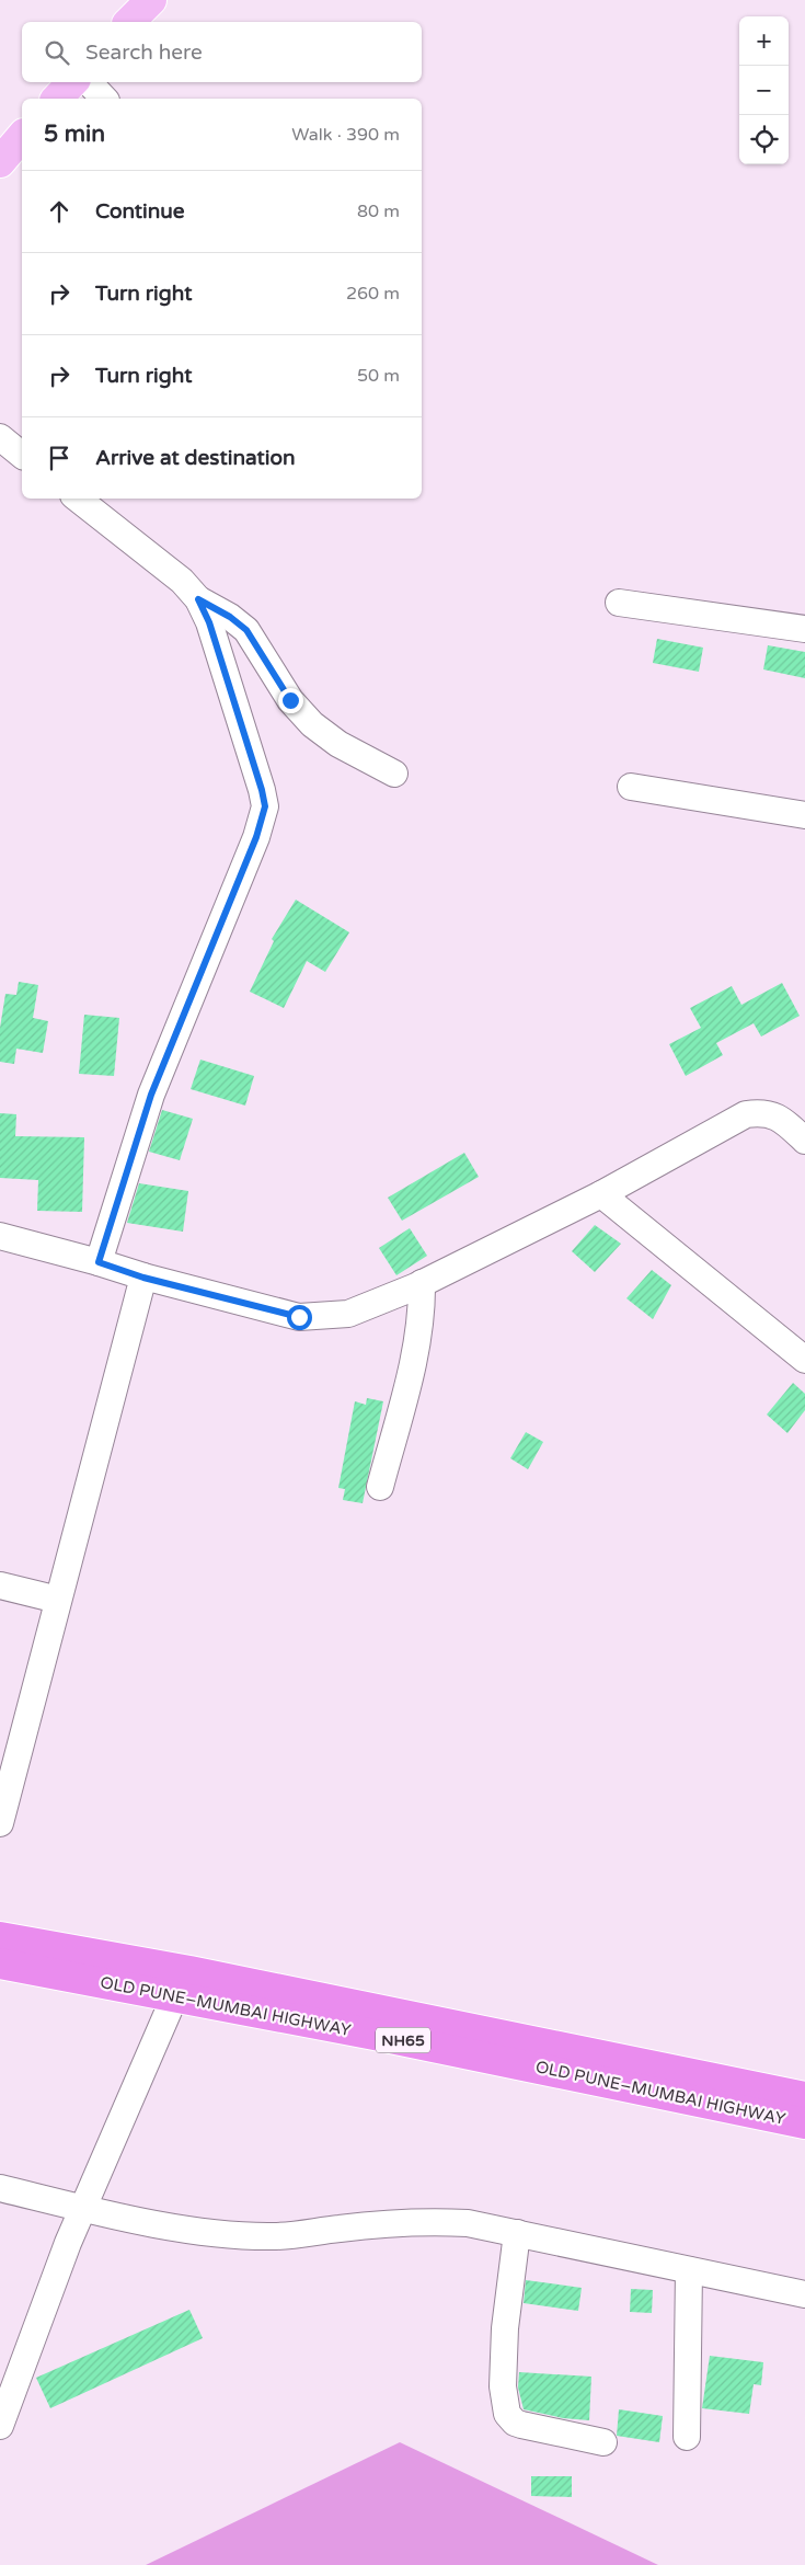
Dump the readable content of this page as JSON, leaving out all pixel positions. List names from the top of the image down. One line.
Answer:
{"streets":{"highway":["OLD PUNE–MUMBAI HIGHWAY","NH65"]},"page":{"map_buttons":["+","−"],"search":"Search here","heading":["5 min","Walk · 390 m"],"list":[["Continue","80 m"],["Turn right","260 m"],["Turn right","50 m"],"Arrive at destination"]}}
